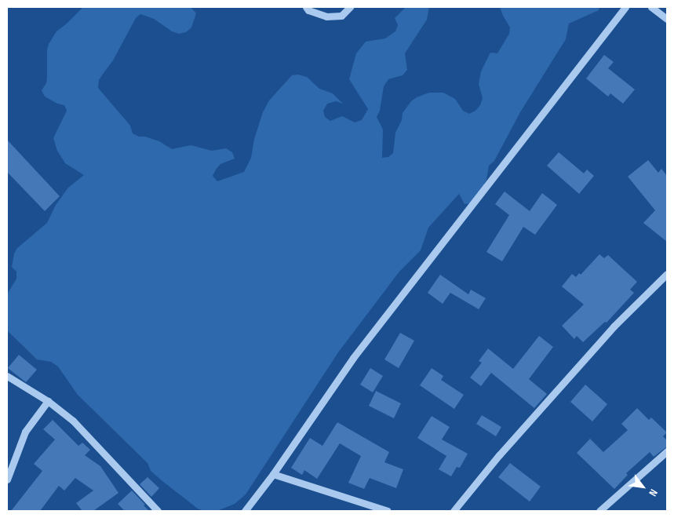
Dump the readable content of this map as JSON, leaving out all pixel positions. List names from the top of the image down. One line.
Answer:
{"north":"bottom right"}
